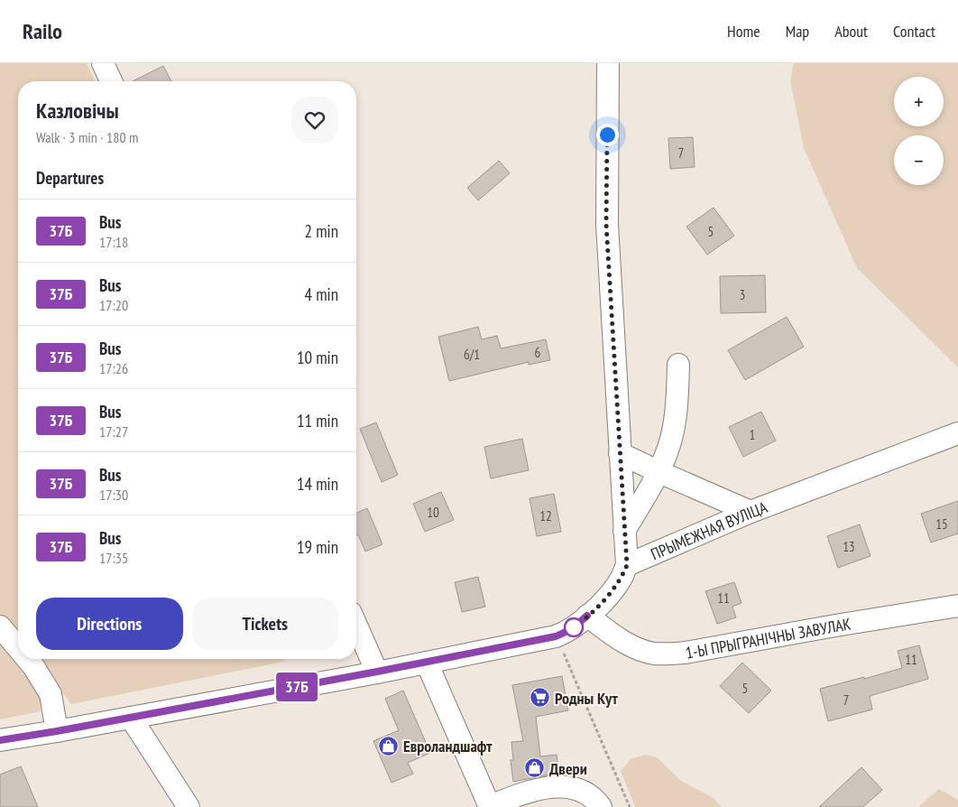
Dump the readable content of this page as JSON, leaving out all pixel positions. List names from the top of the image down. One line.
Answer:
{"streets":{"street":["ПРЫМЕЖНАЯ ВУЛІЦА","1-Ы ПРЫГРАНІЧНЫ ЗАВУЛАК"]},"places":{"supermarket":["Родны Кут"],"shop":["Евроландшафт","Двери"]},"lines":["bus line 37Б"],"house_numbers":["7","5","3","6","6/1","1","10","12","15","13","11","11","5","7"],"page":{"header":"Railo","nav":["Home","Map","About","Contact"],"on_map":"37Б","map_buttons":["+","−"],"heading":[["Казловічы","Walk · 3 min · 180 m"],"Departures"],"list":[{"mark":"37Б","name":"Bus","note":"17:18","value":"2 min"},{"mark":"37Б","name":"Bus","note":"17:20","value":"4 min"},{"mark":"37Б","name":"Bus","note":"17:26","value":"10 min"},{"mark":"37Б","name":"Bus","note":"17:27","value":"11 min"},{"mark":"37Б","name":"Bus","note":"17:30","value":"14 min"},{"mark":"37Б","name":"Bus","note":"17:35","value":"19 min"}],"buttons":["Directions","Tickets"]}}
